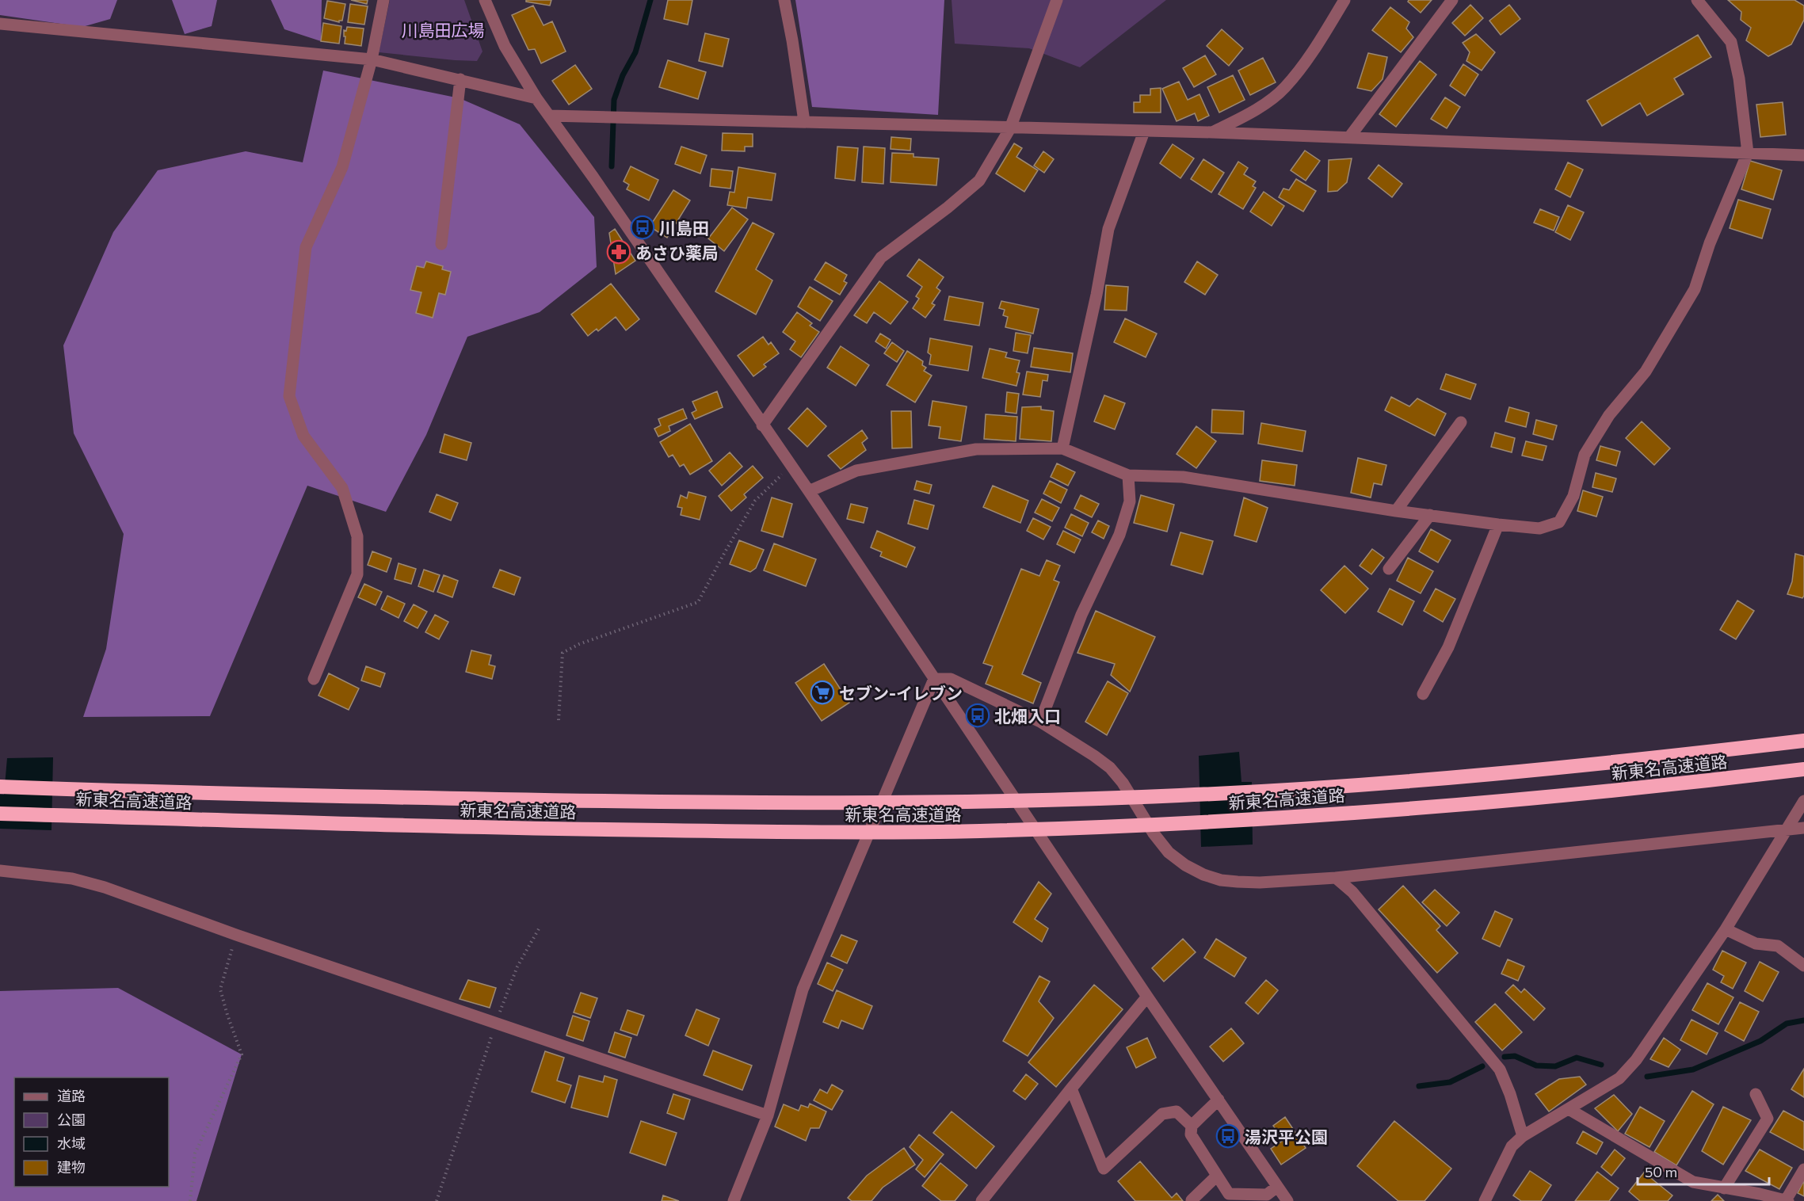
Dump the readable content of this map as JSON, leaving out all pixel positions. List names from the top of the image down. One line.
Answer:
{"streets":{"highway":["新東名高速道路"]},"parks":["川島田広場"],"places":{"bus stop":["川島田","北畑入口","湯沢平公園"],"pharmacy":["あさひ薬局"],"supermarket":["セブン-イレブン"]},"legend":["道路","公園","水域","建物"],"scale_bar":"50 m"}
